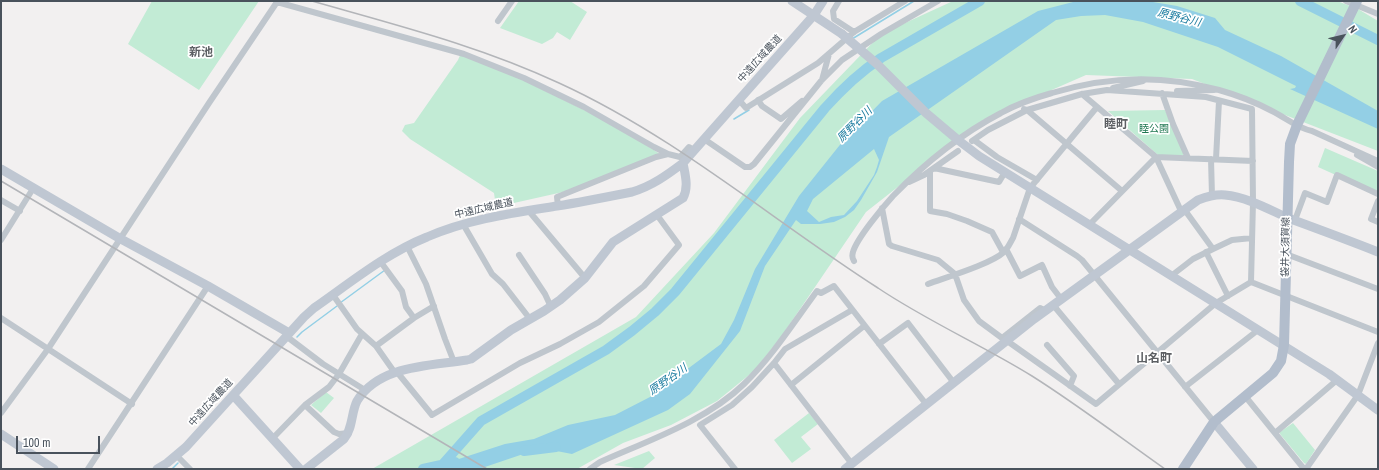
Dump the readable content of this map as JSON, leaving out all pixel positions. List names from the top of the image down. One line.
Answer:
{"streets":{"main road":["袋井大須賀線"],"street":["中遠広域農道"]},"districts":["新池","睦町","山名町"],"water":["原野谷川"],"parks":["睦公園"],"scale_bar":"100 m","north":"top right"}
